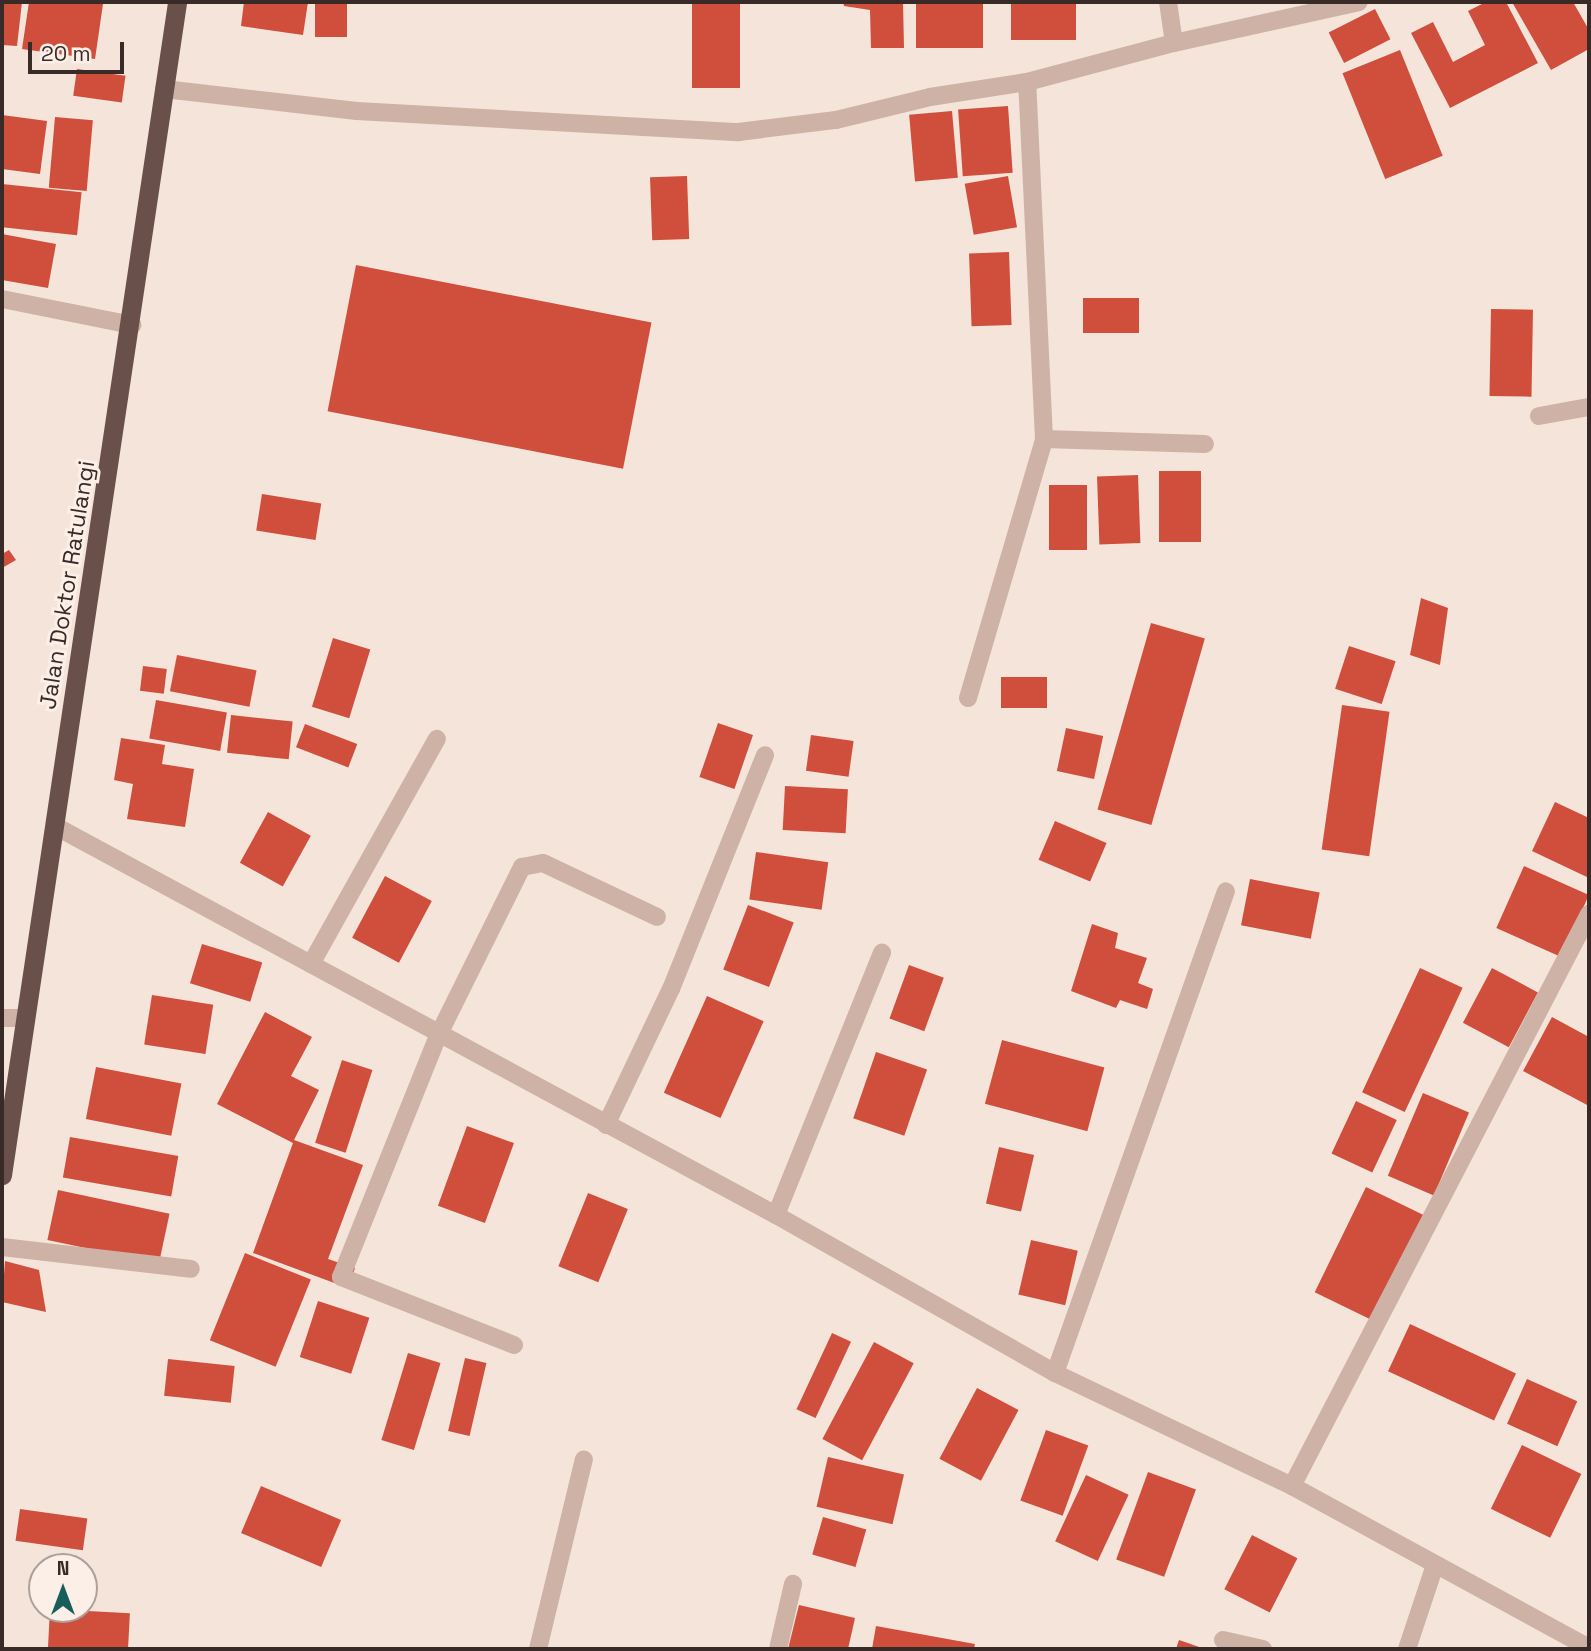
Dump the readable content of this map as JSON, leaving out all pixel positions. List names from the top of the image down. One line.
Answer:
{"streets":{"highway":["Jalan Doktor Ratulangi"]},"scale_bar":"20 m","north":"top"}
